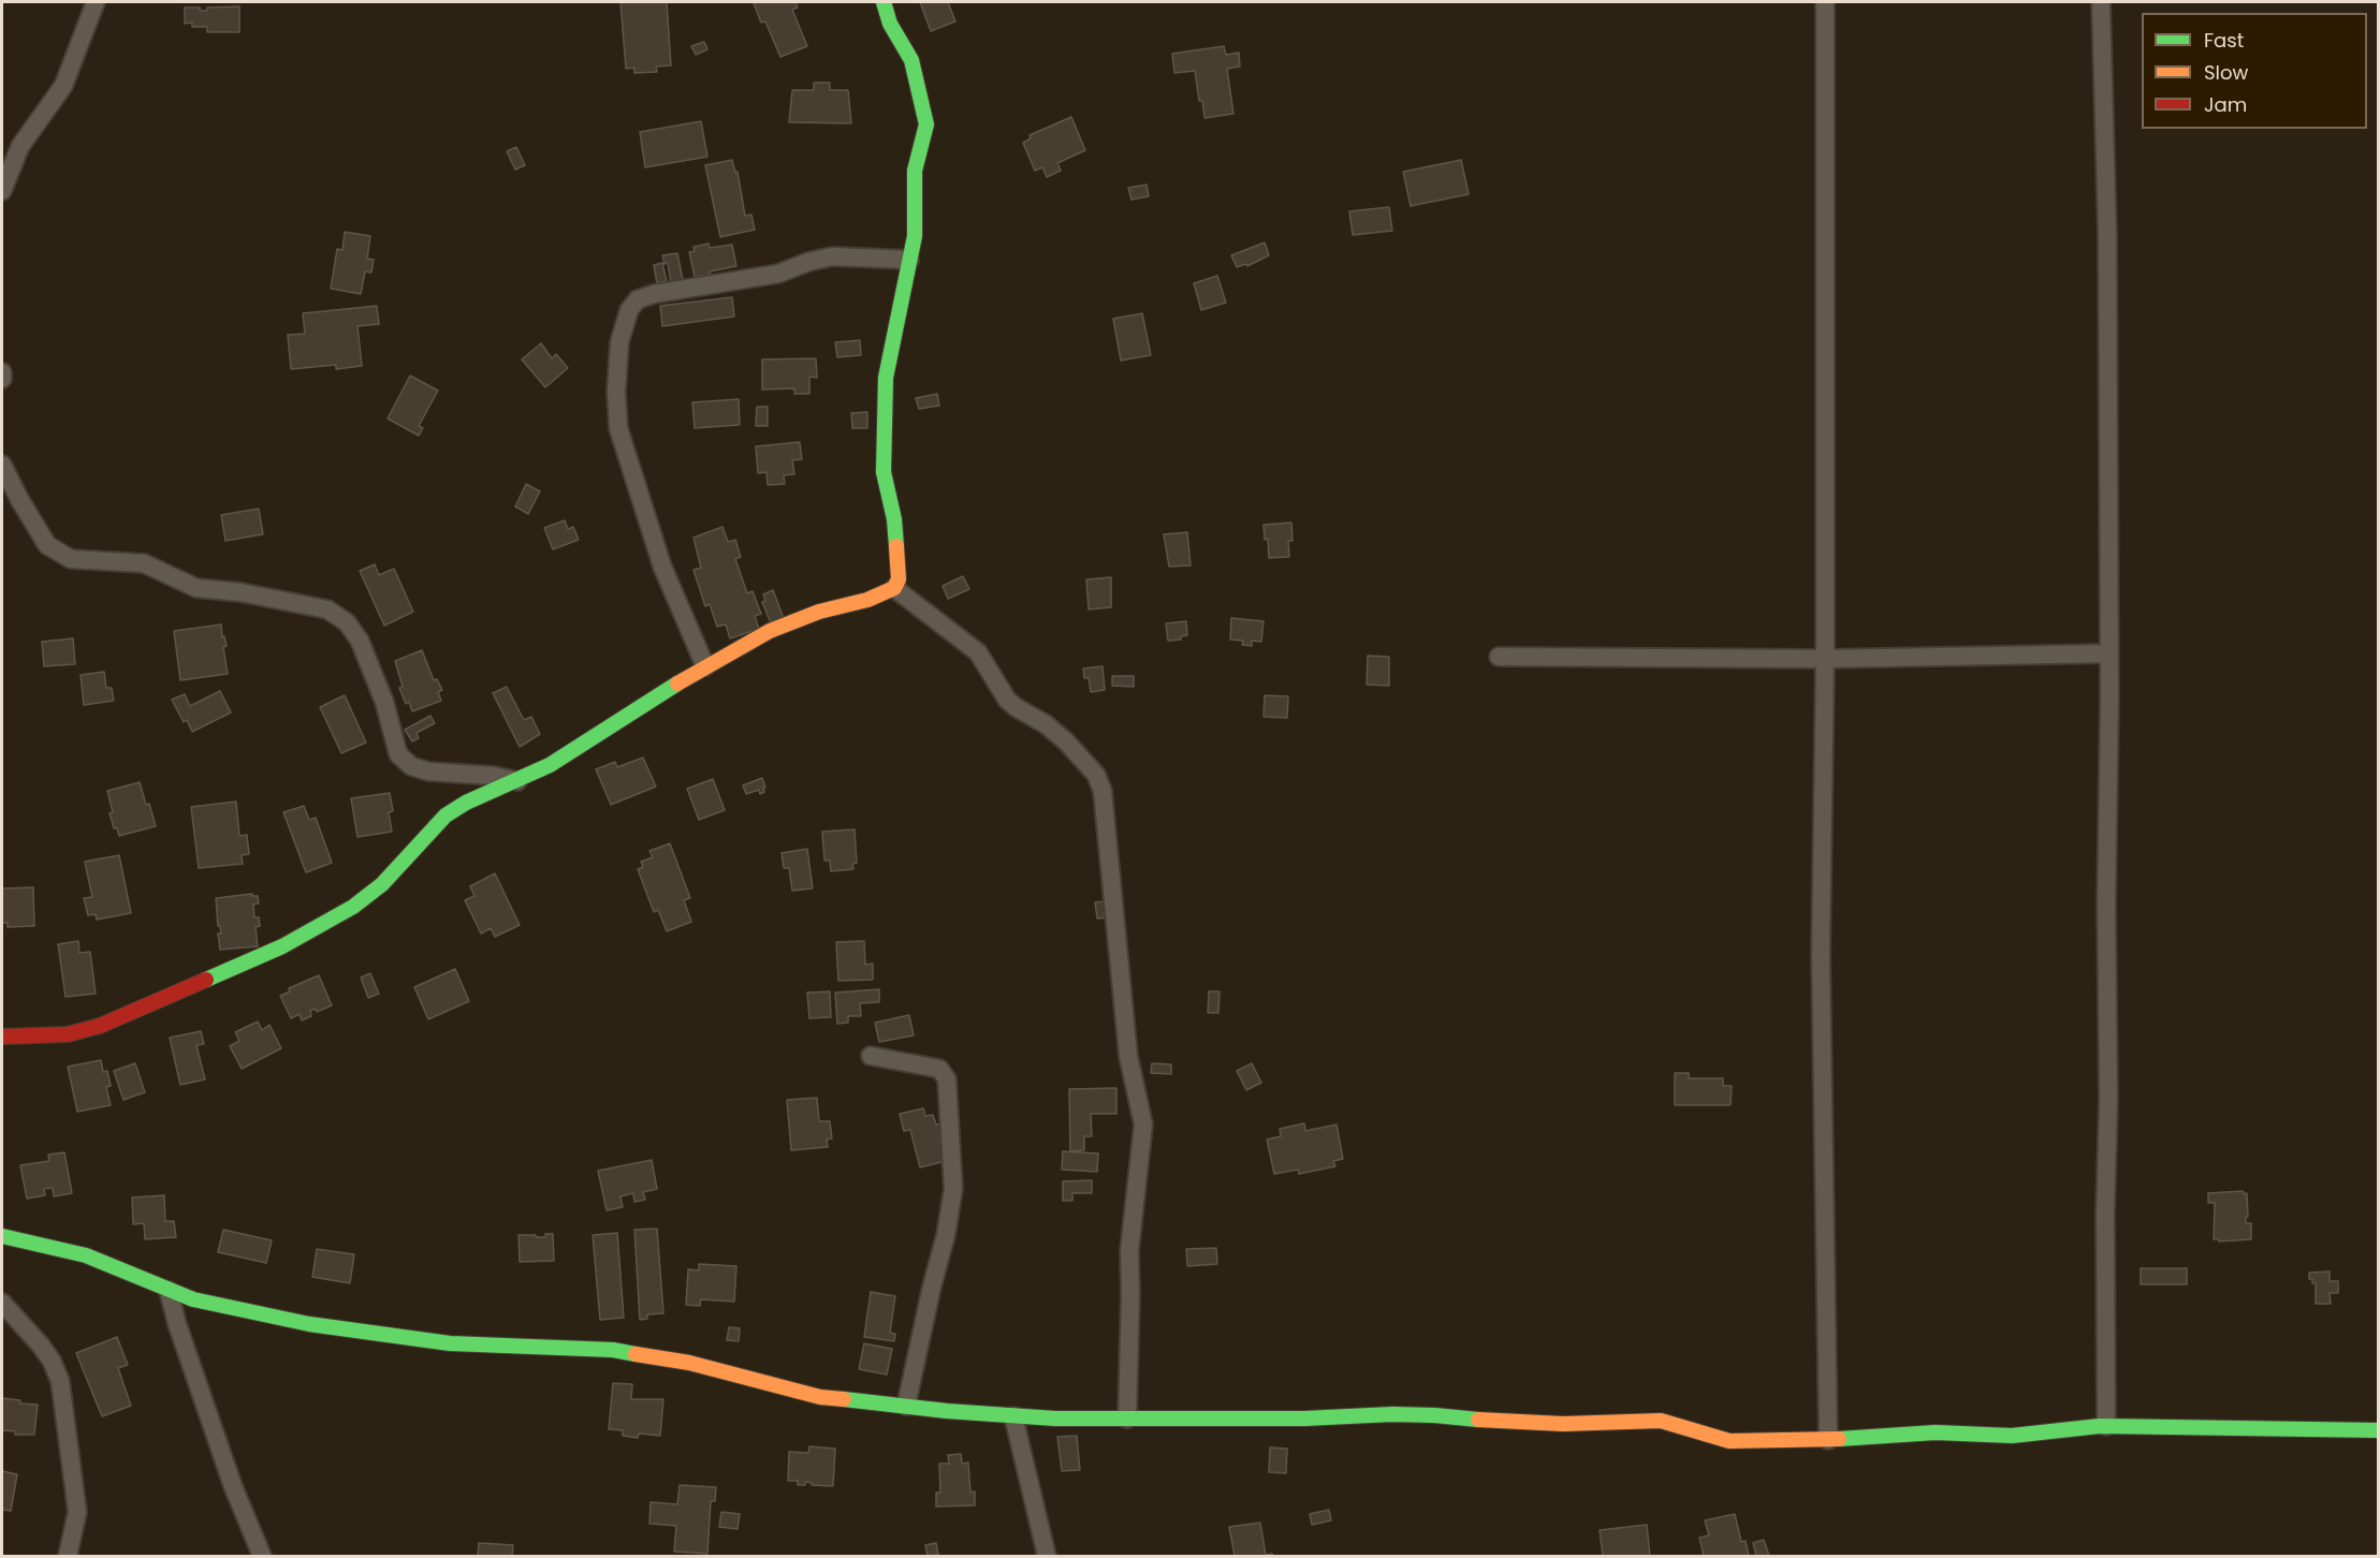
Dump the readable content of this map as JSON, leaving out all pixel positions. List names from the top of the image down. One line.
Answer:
{"legend":["Fast","Slow","Jam"]}
